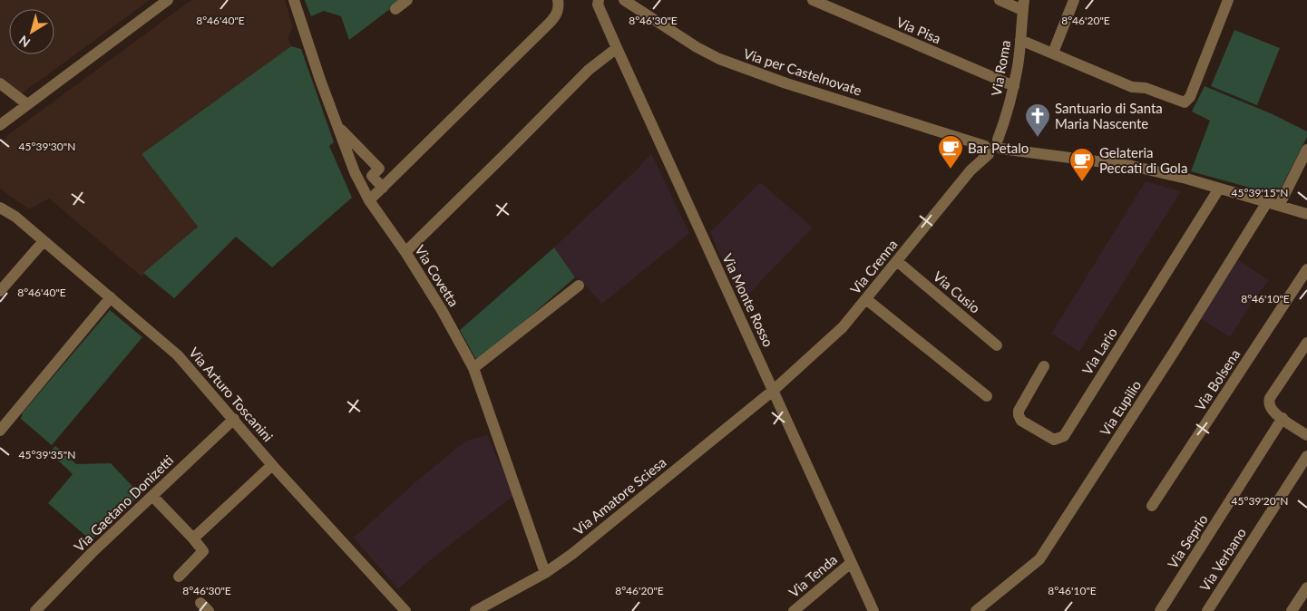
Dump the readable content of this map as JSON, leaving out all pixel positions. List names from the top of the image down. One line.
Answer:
{"streets":{"street":["Via Pisa","Via Roma","Via per Castelnovate","Via Crenna","Via Covetta","Via Cusio","Via Monte Rosso","Via Lario","Via Bolsena","Via Arturo Toscanini","Via Eupilio","Via Amatore Sciesa","Via Gaetano Donizetti","Via Seprio","Via Verbano","Via Tenda"]},"crossings":[["Via Pisa","Via Roma"],["Via Roma","Via Crenna"],["Via per Castelnovate","Via Crenna"],["Via Crenna","Via Cusio"],["Via Crenna","Via Monte Rosso"],["Via Crenna","Via Amatore Sciesa"],["Via Covetta","Via Amatore Sciesa"],["Via Monte Rosso","Via Amatore Sciesa"],["Via Monte Rosso","Via Tenda"],["Via Arturo Toscanini","Via Gaetano Donizetti"]],"places":{"church":["Santuario di Santa Maria Nascente"],"cafe":["Bar Petalo","Gelateria Peccati di Gola"]},"north":"bottom left","coordinates":["8°46'40\"E","8°46'30\"E","8°46'20\"E","45°39'30\"N","45°39'15\"N","8°46'10\"E","45°39'35\"N","45°39'20\"N"]}
